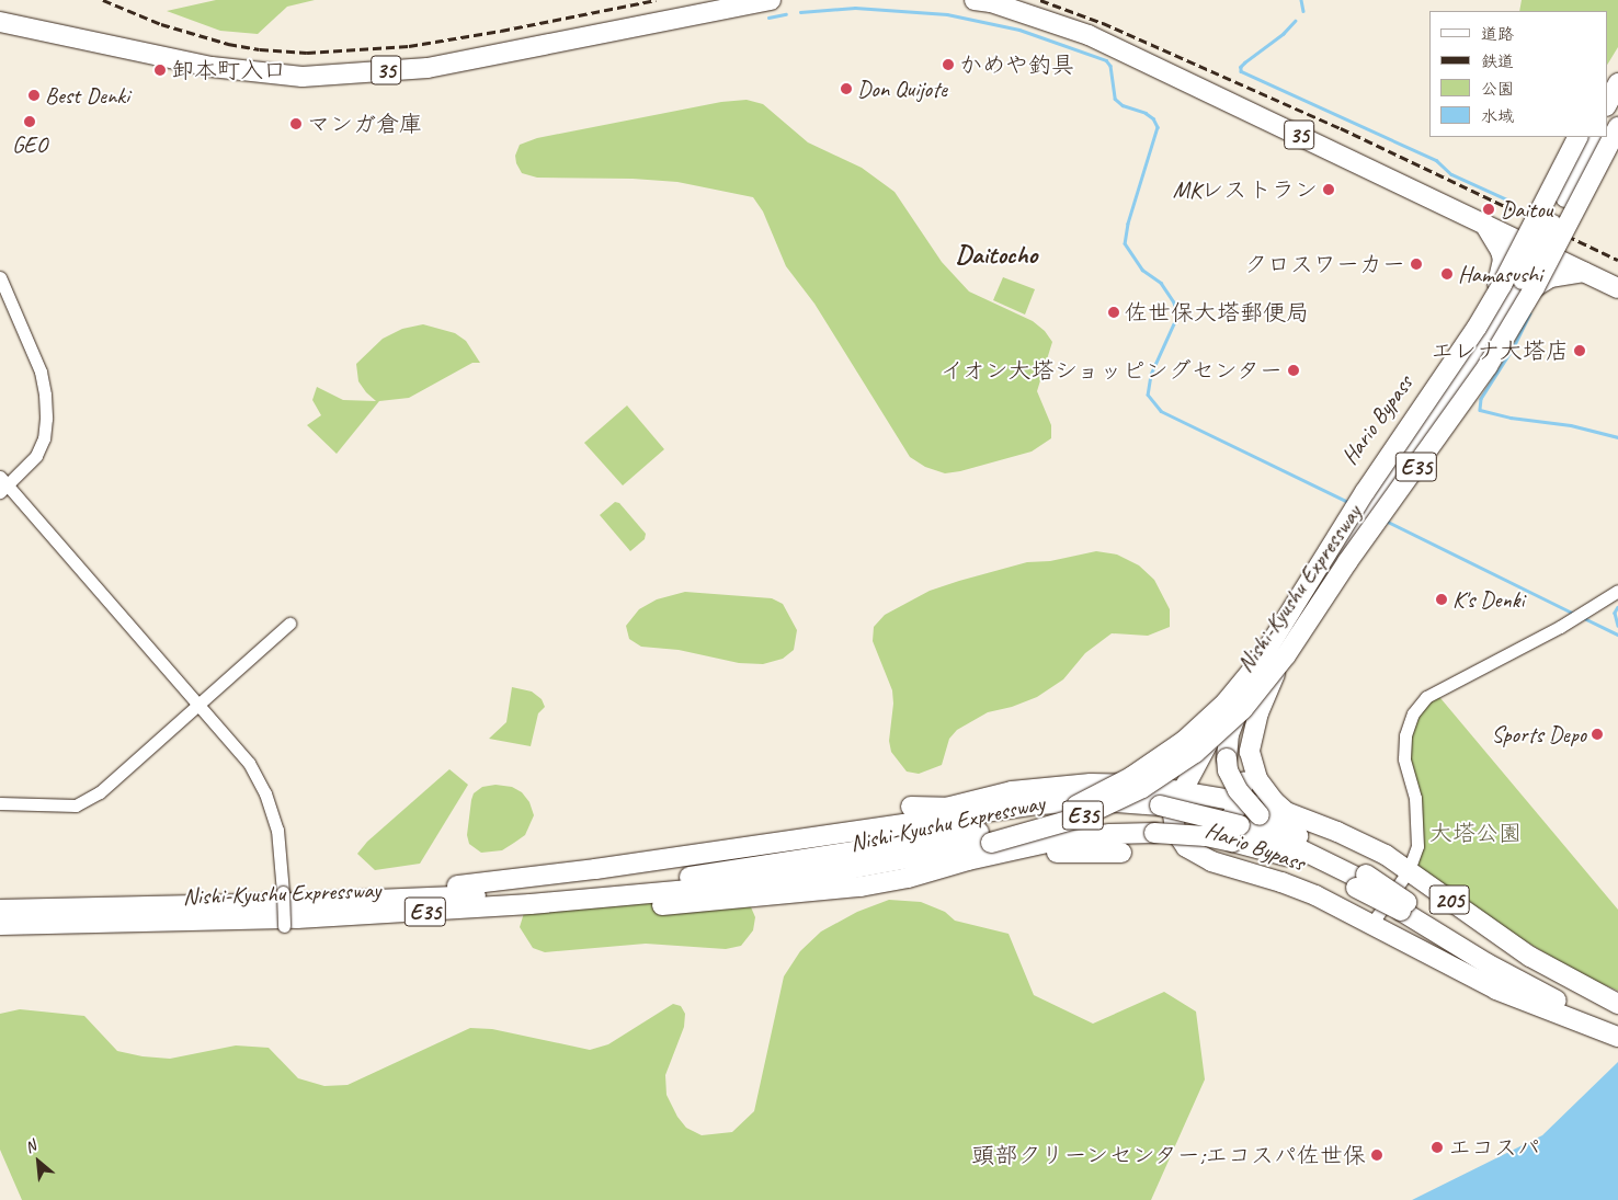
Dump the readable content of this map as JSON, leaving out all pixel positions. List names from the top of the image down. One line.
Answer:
{"streets":{"highway":["35","Hario Bypass","E35","Nishi-Kyushu Expressway","205"]},"crossings":[["35","Hario Bypass"],["35","205"],["Hario Bypass","205"]],"districts":["Daitocho"],"parks":["大塔公園"],"places":["かめや釣具","卸本町入口","Don Quijote","Best Denki","GEO","マンガ倉庫","MKレストラン","Daitou","クロスワーカー","Hamasushi","佐世保大塔郵便局","エレナ大塔店","イオン大塔ショッピングセンター","K's Denki","Sports Depo","エコスパ","頭部クリーンセンター;エコスパ佐世保"],"legend":["道路","鉄道","公園","水域"],"north":"top left"}
